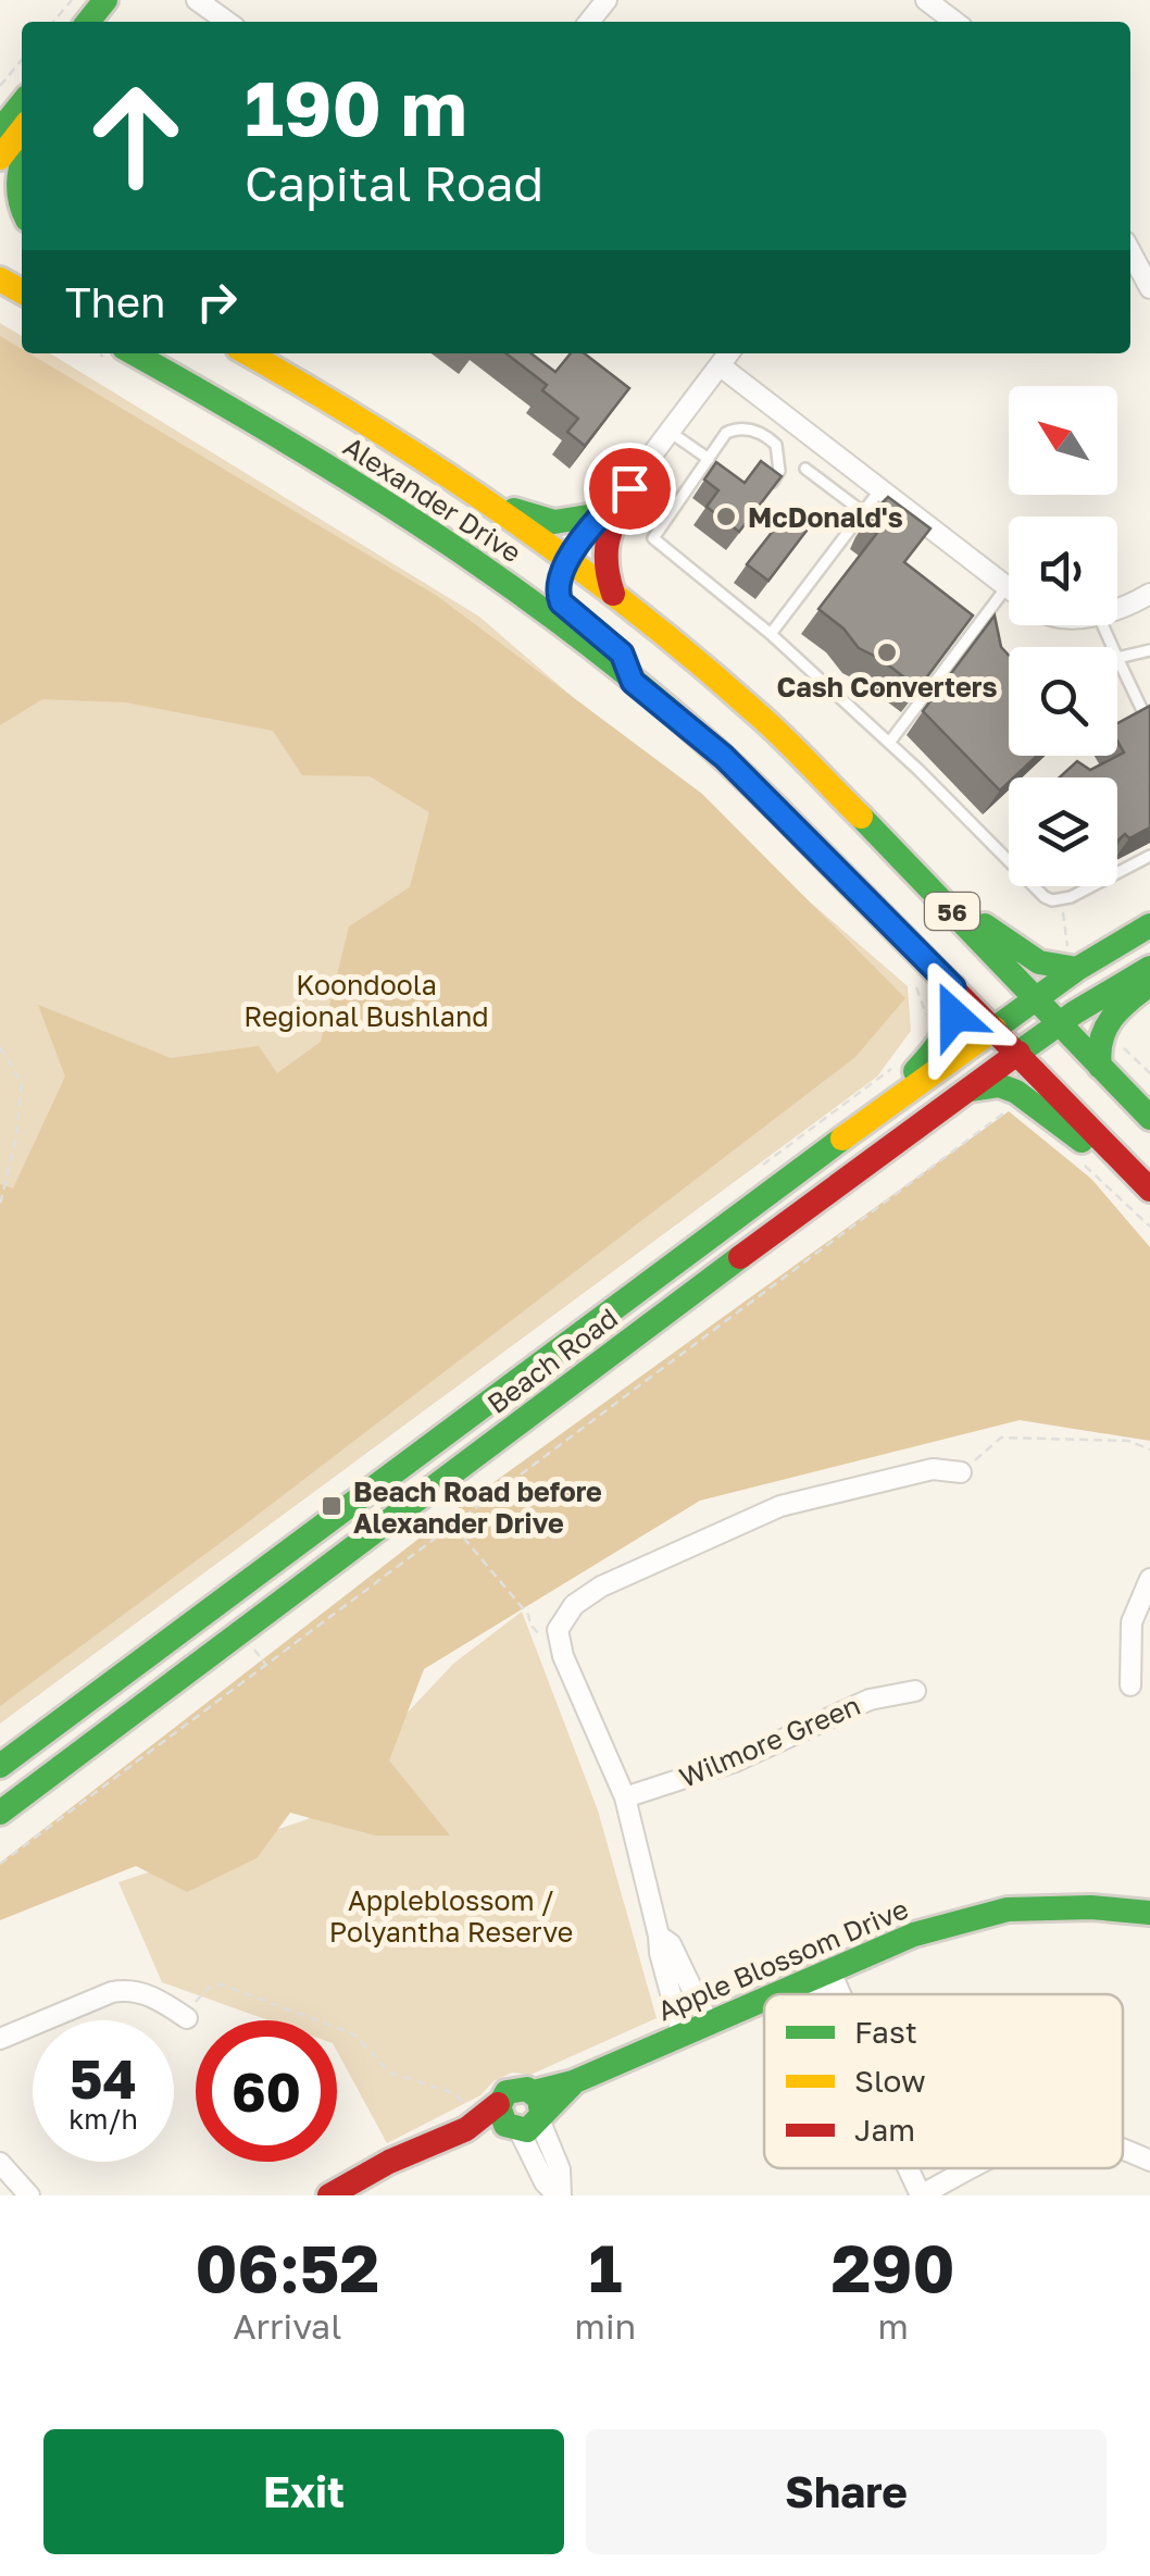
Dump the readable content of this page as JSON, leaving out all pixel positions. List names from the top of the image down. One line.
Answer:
{"streets":{"main road":["Alexander Drive","56","Beach Road","Apple Blossom Drive"],"street":["Wilmore Green"]},"crossings":[["Alexander Drive","Beach Road"]],"parks":["Koondoola Regional Bushland","Appleblossom / Polyantha Reserve"],"places":{"other":["McDonald's","Cash Converters"],"transit":["Beach Road before Alexander Drive"]},"legend":["Fast","Slow","Jam"],"north":"top left","page":{"turn":["190 m","Capital Road"],"then":"Then","speed":"54 km/h","limit":"60","eta":["06:52","Arrival","1","min","290","m"],"buttons":["Exit","Share"]}}
